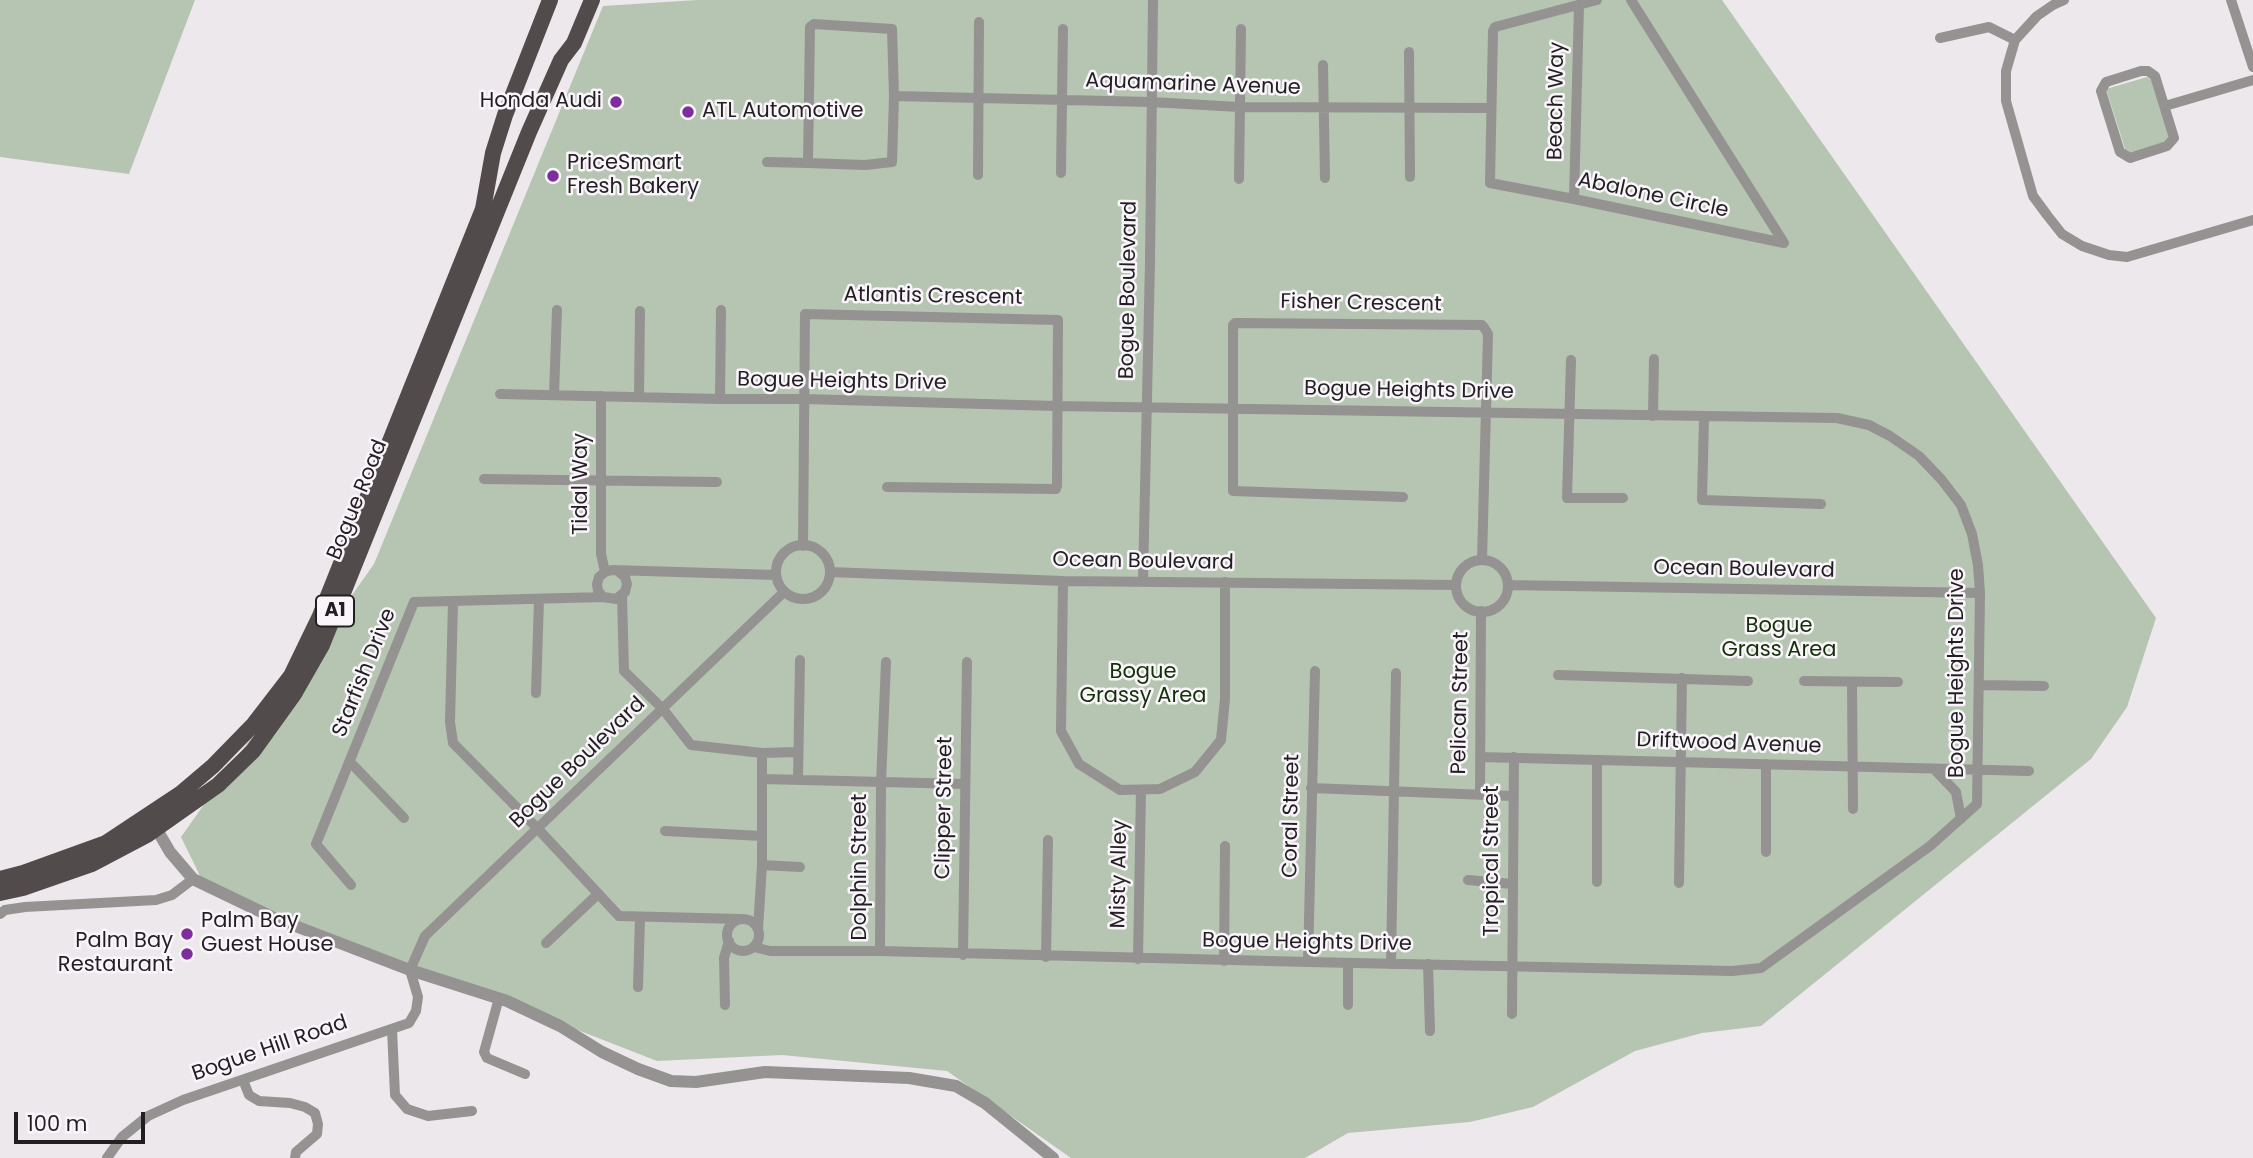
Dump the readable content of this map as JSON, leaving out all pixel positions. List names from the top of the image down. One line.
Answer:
{"streets":{"main road":["Bogue Road","A1"],"street":["Aquamarine Avenue","Beach Way","Abalone Circle","Bogue Boulevard","Atlantis Crescent","Fisher Crescent","Bogue Heights Drive","Tidal Way","Ocean Boulevard","Starfish Drive","Pelican Street","Driftwood Avenue","Clipper Street","Coral Street","Tropical Street","Dolphin Street","Misty Alley","Bogue Hill Road"]},"crossings":[["Aquamarine Avenue","Abalone Circle"],["Aquamarine Avenue","Bogue Boulevard"],["Beach Way","Abalone Circle"],["Bogue Boulevard","Bogue Heights Drive"],["Bogue Boulevard","Ocean Boulevard"],["Bogue Boulevard","Misty Alley"],["Bogue Boulevard","Bogue Hill Road"],["Atlantis Crescent","Bogue Heights Drive"],["Fisher Crescent","Bogue Heights Drive"],["Bogue Heights Drive","Tidal Way"],["Bogue Heights Drive","Ocean Boulevard"],["Bogue Heights Drive","Driftwood Avenue"],["Bogue Heights Drive","Clipper Street"],["Bogue Heights Drive","Coral Street"],["Bogue Heights Drive","Tropical Street"],["Bogue Heights Drive","Dolphin Street"],["Bogue Heights Drive","Misty Alley"],["Tidal Way","Starfish Drive"],["Ocean Boulevard","Pelican Street"],["Ocean Boulevard","Misty Alley"],["Pelican Street","Driftwood Avenue"],["Driftwood Avenue","Tropical Street"]],"parks":["Bogue Grass Area","Bogue Grassy Area"],"places":["Honda Audi","ATL Automotive","PriceSmart Fresh Bakery","Palm Bay Guest House","Palm Bay Restaurant"],"scale_bar":"100 m"}
